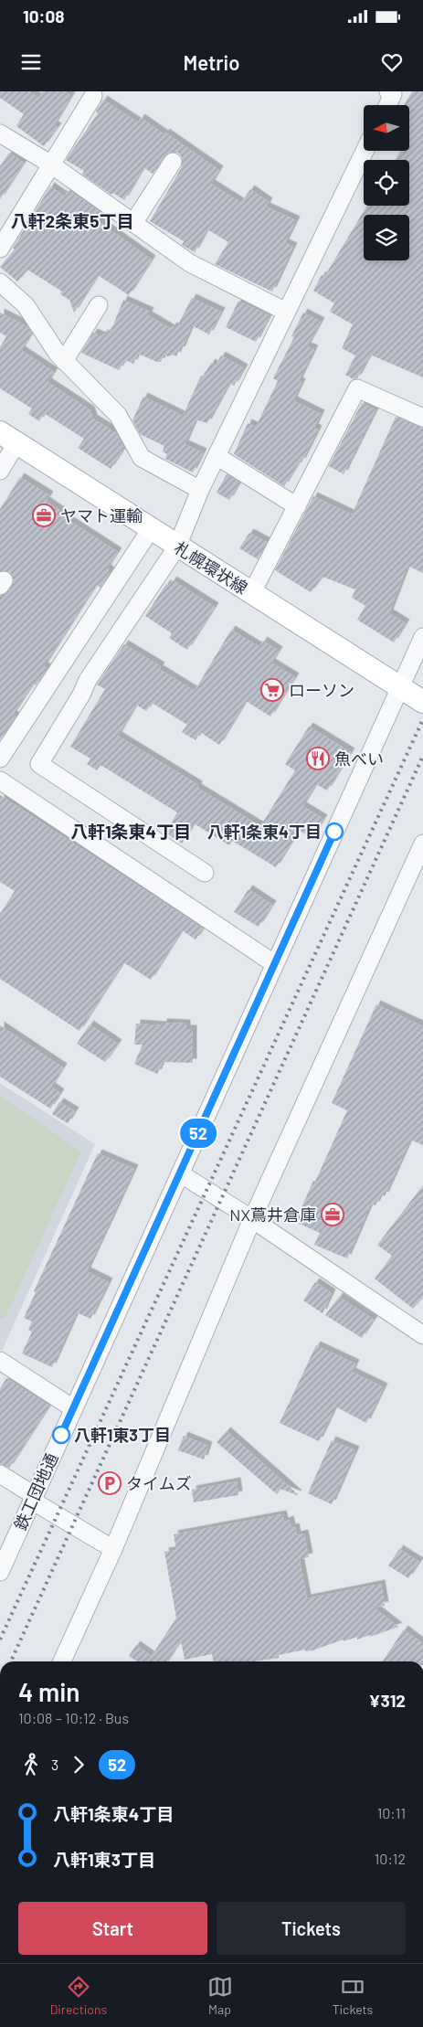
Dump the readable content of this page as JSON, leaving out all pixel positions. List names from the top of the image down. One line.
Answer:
{"streets":{"main road":["札幌環状線"],"street":["鉄工団地通"]},"crossings":[["札幌環状線","鉄工団地通"]],"districts":["八軒2条東5丁目","八軒1条東4丁目"],"places":{"office":["ヤマト運輸","NX蔦井倉庫"],"supermarket":["ローソン"],"restaurant":["魚べい"],"other":["八軒1条東4丁目","八軒1東3丁目"],"parking":["タイムズ"]},"lines":["bus line 52"],"north":"left","page":{"status":"10:08","header":"Metrio","on_map":"52","heading":["4 min","10:08 – 10:12 · Bus","¥312"],"legs":["3","52"],"list":[{"name":"八軒1条東4丁目","value":"10:11"},{"name":"八軒1東3丁目","value":"10:12"}],"buttons":["Start","Tickets"],"tabs":["Directions","Map","Tickets"]}}
